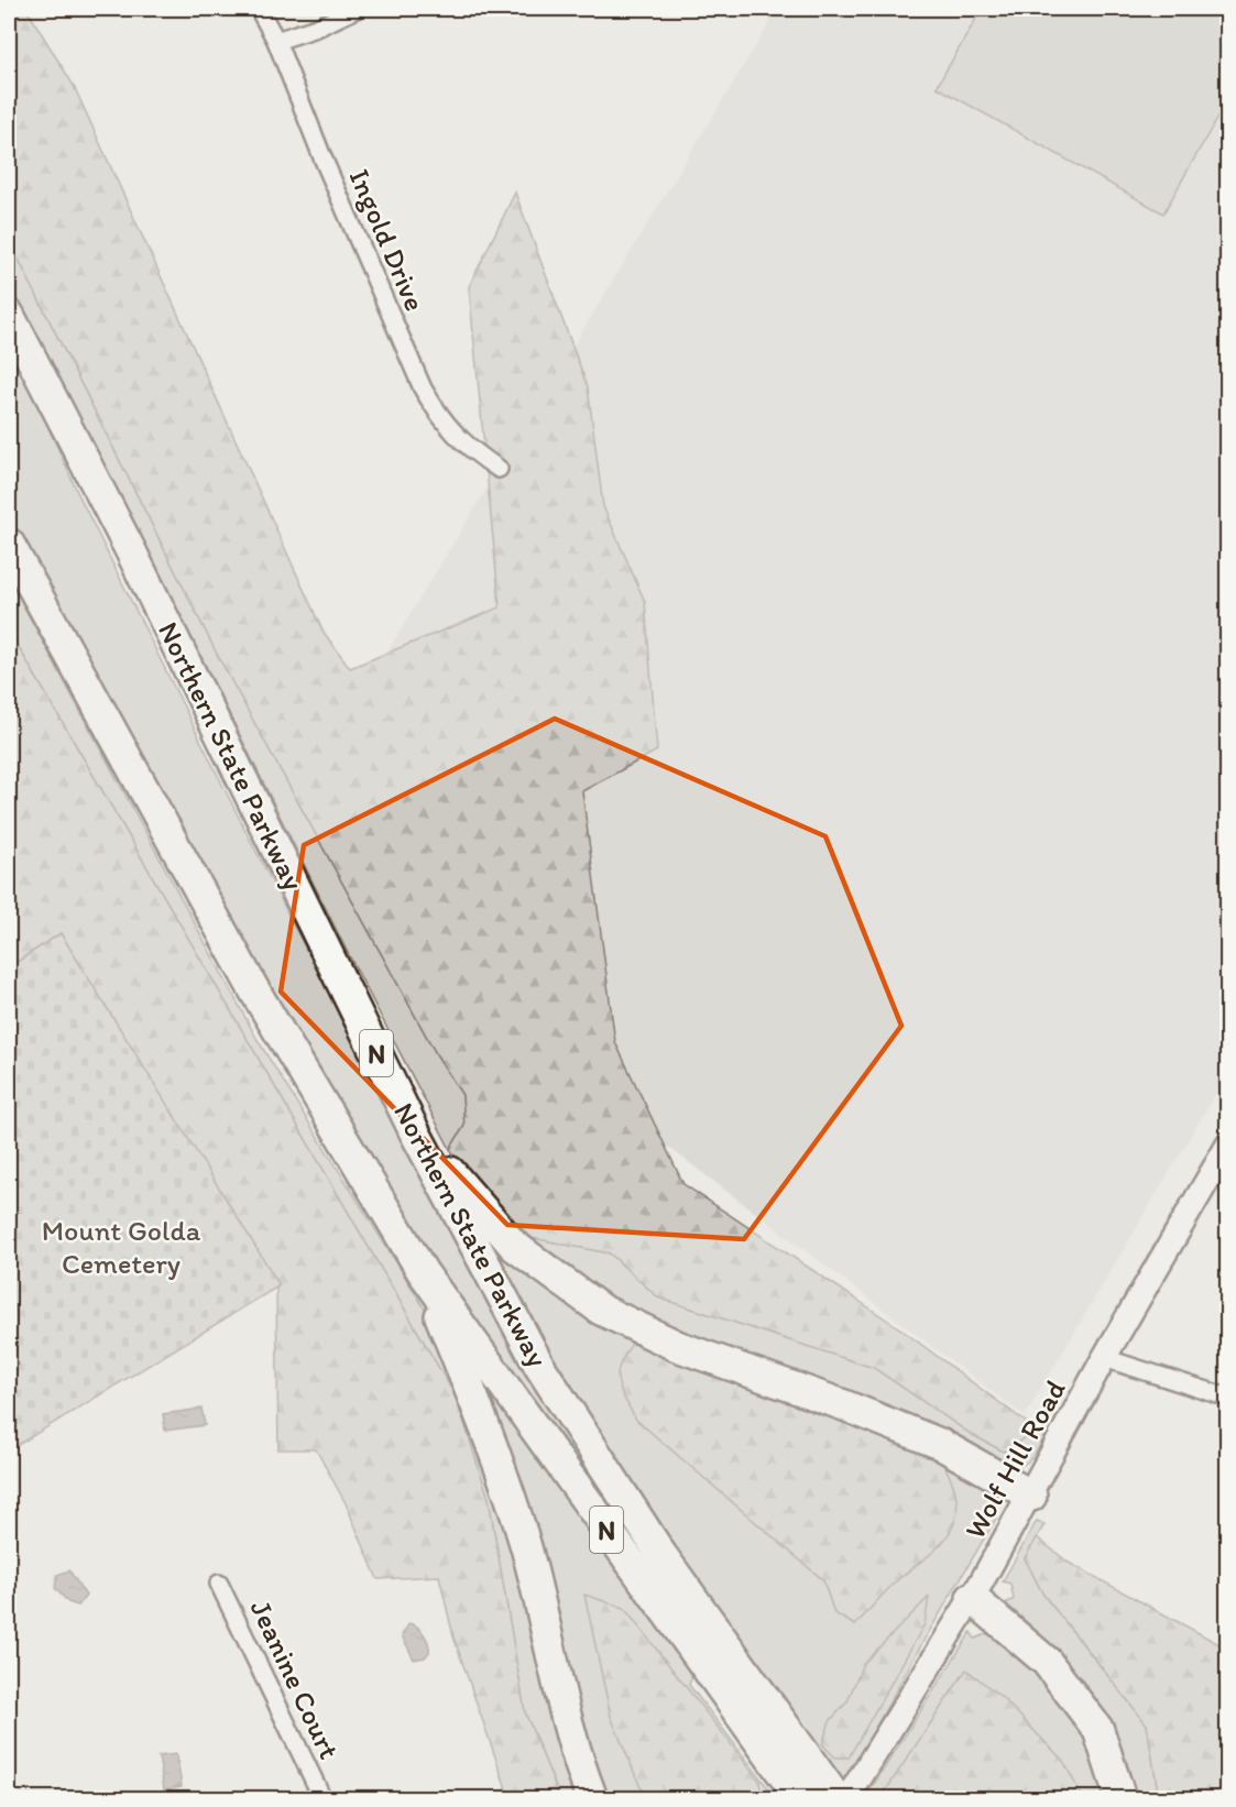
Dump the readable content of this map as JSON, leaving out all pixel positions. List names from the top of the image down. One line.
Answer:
{"streets":{"highway":["Northern State Parkway","N"],"street":["Ingold Drive","Wolf Hill Road","Jeanine Court"]},"parks":["Mount Golda Cemetery"]}
